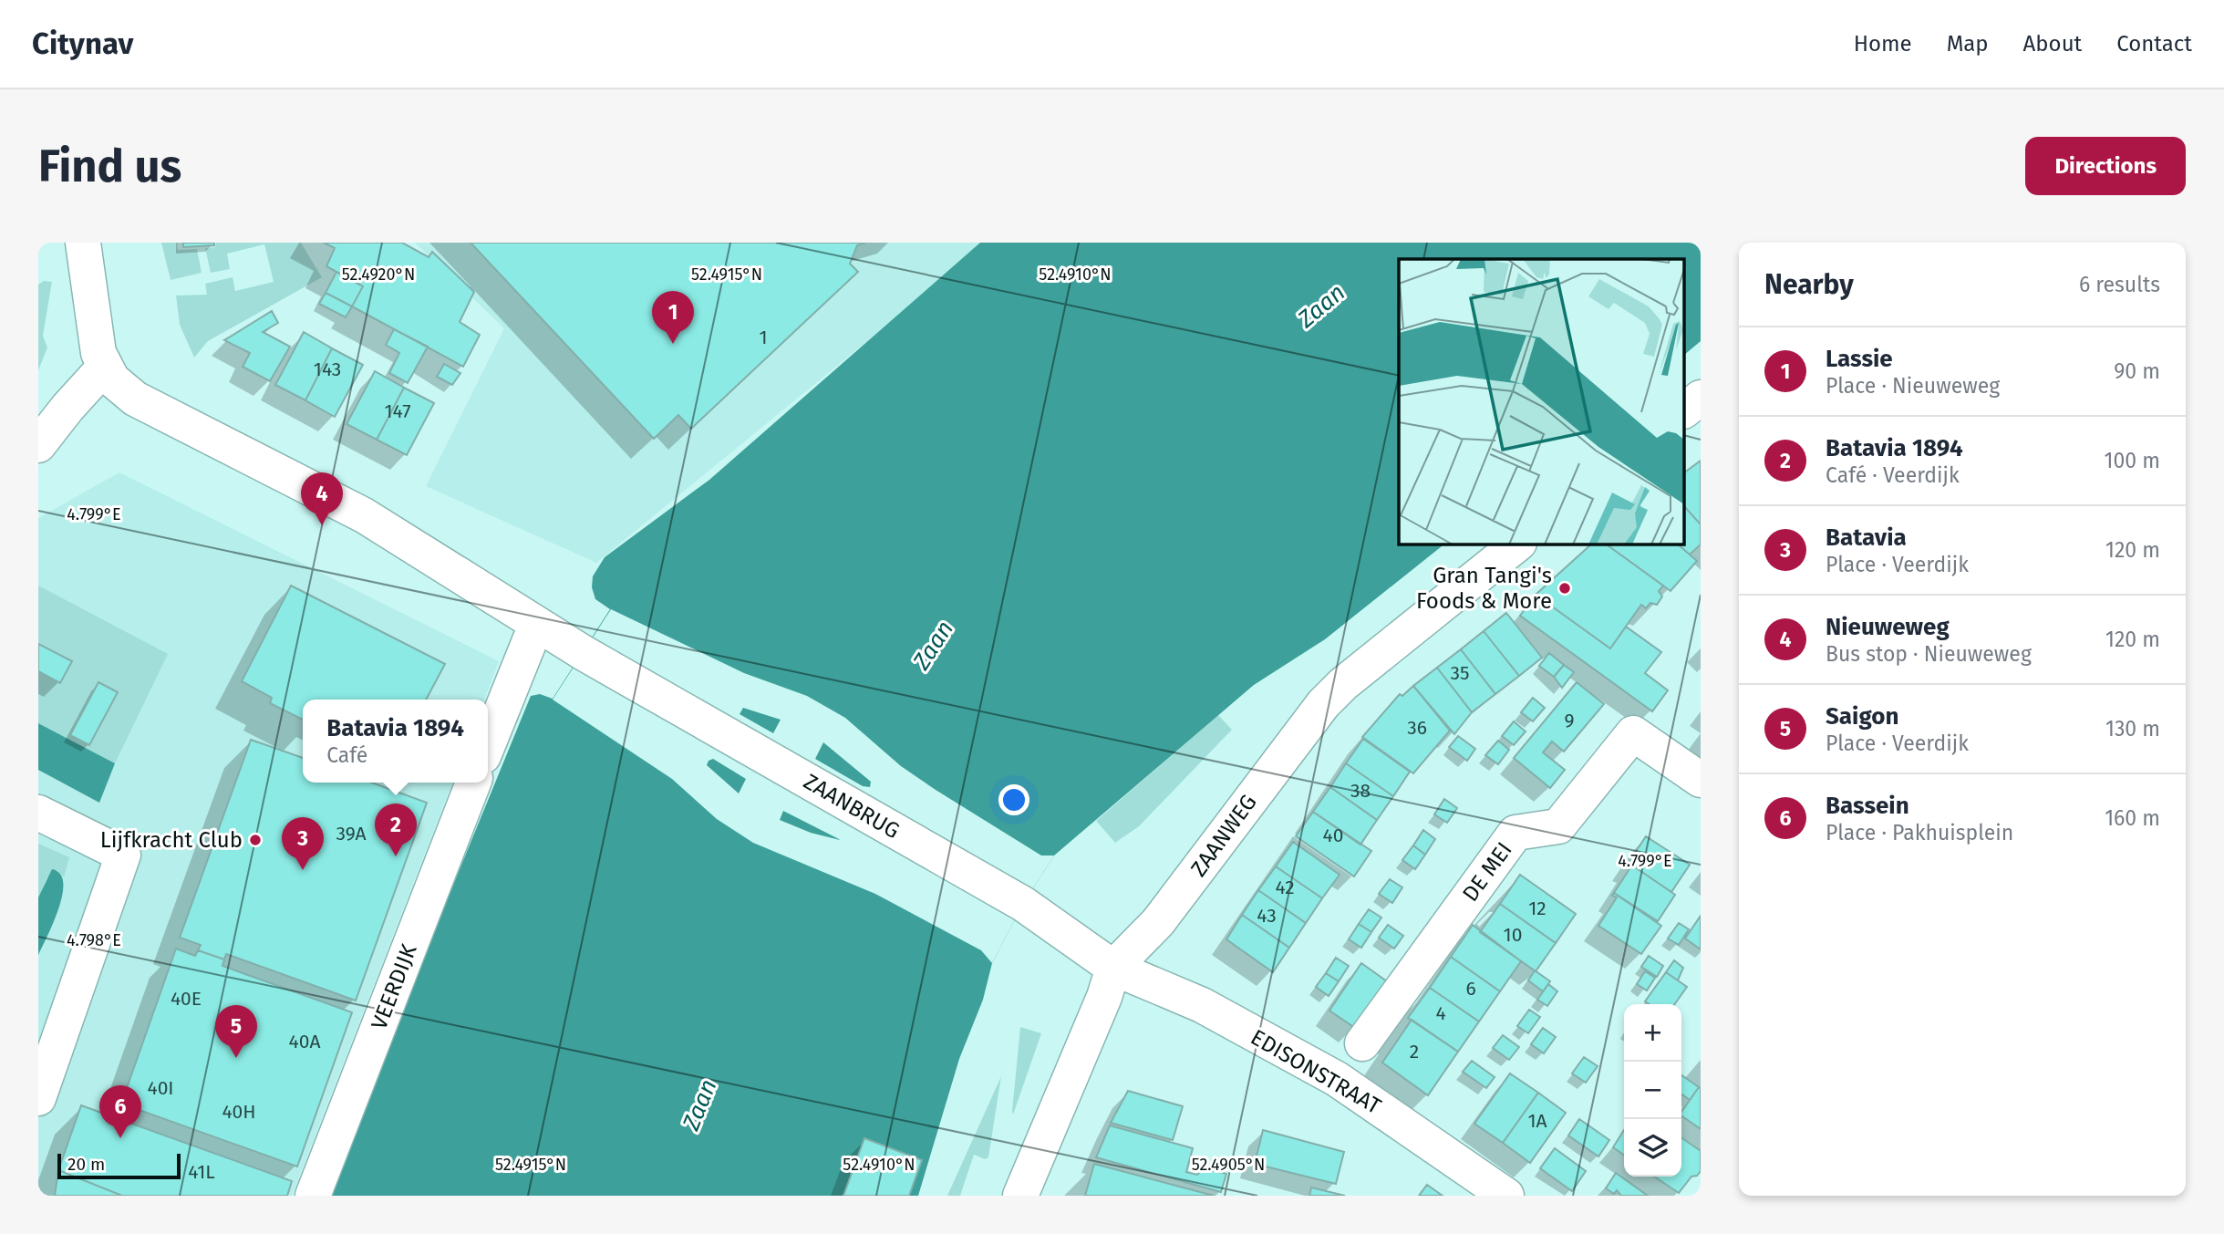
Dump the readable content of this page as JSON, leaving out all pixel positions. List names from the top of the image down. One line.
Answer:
{"streets":{"street":["ZAANBRUG","ZAANWEG","DE MEI","VEERDIJK","EDISONSTRAAT"]},"crossings":[["ZAANBRUG","ZAANWEG"],["ZAANBRUG","EDISONSTRAAT"],["ZAANWEG","EDISONSTRAAT"]],"water":["Zaan"],"places":["Gran Tangi's Foods & More","Lijfkracht Club"],"house_numbers":["1","143","147","35","9","36","38","39A","40","42","12","43","10","6","40E","4","40A","2","40I","40H","1A","41L"],"scale_bar":"20 m","page":{"header":"Citynav","nav":["Home","Map","About","Contact"],"buttons":"Directions","title":"Find us","heading":["Nearby","6 results"],"pins":["1","4","2","3","5","6"],"list":[{"mark":"1","name":"Lassie","note":"Place · Nieuweweg","value":"90 m"},{"mark":"2","name":"Batavia 1894","note":"Café · Veerdijk","value":"100 m"},{"mark":"3","name":"Batavia","note":"Place · Veerdijk","value":"120 m"},{"mark":"4","name":"Nieuweweg","note":"Bus stop · Nieuweweg","value":"120 m"},{"mark":"5","name":"Saigon","note":"Place · Veerdijk","value":"130 m"},{"mark":"6","name":"Bassein","note":"Place · Pakhuisplein","value":"160 m"}],"popup":["Batavia 1894","Café"],"map_buttons":["+","−"],"scale":"20 m"},"coordinates":["52.4920°N","52.4915°N","52.4910°N","4.799°E","4.798°E","52.4905°N"]}
